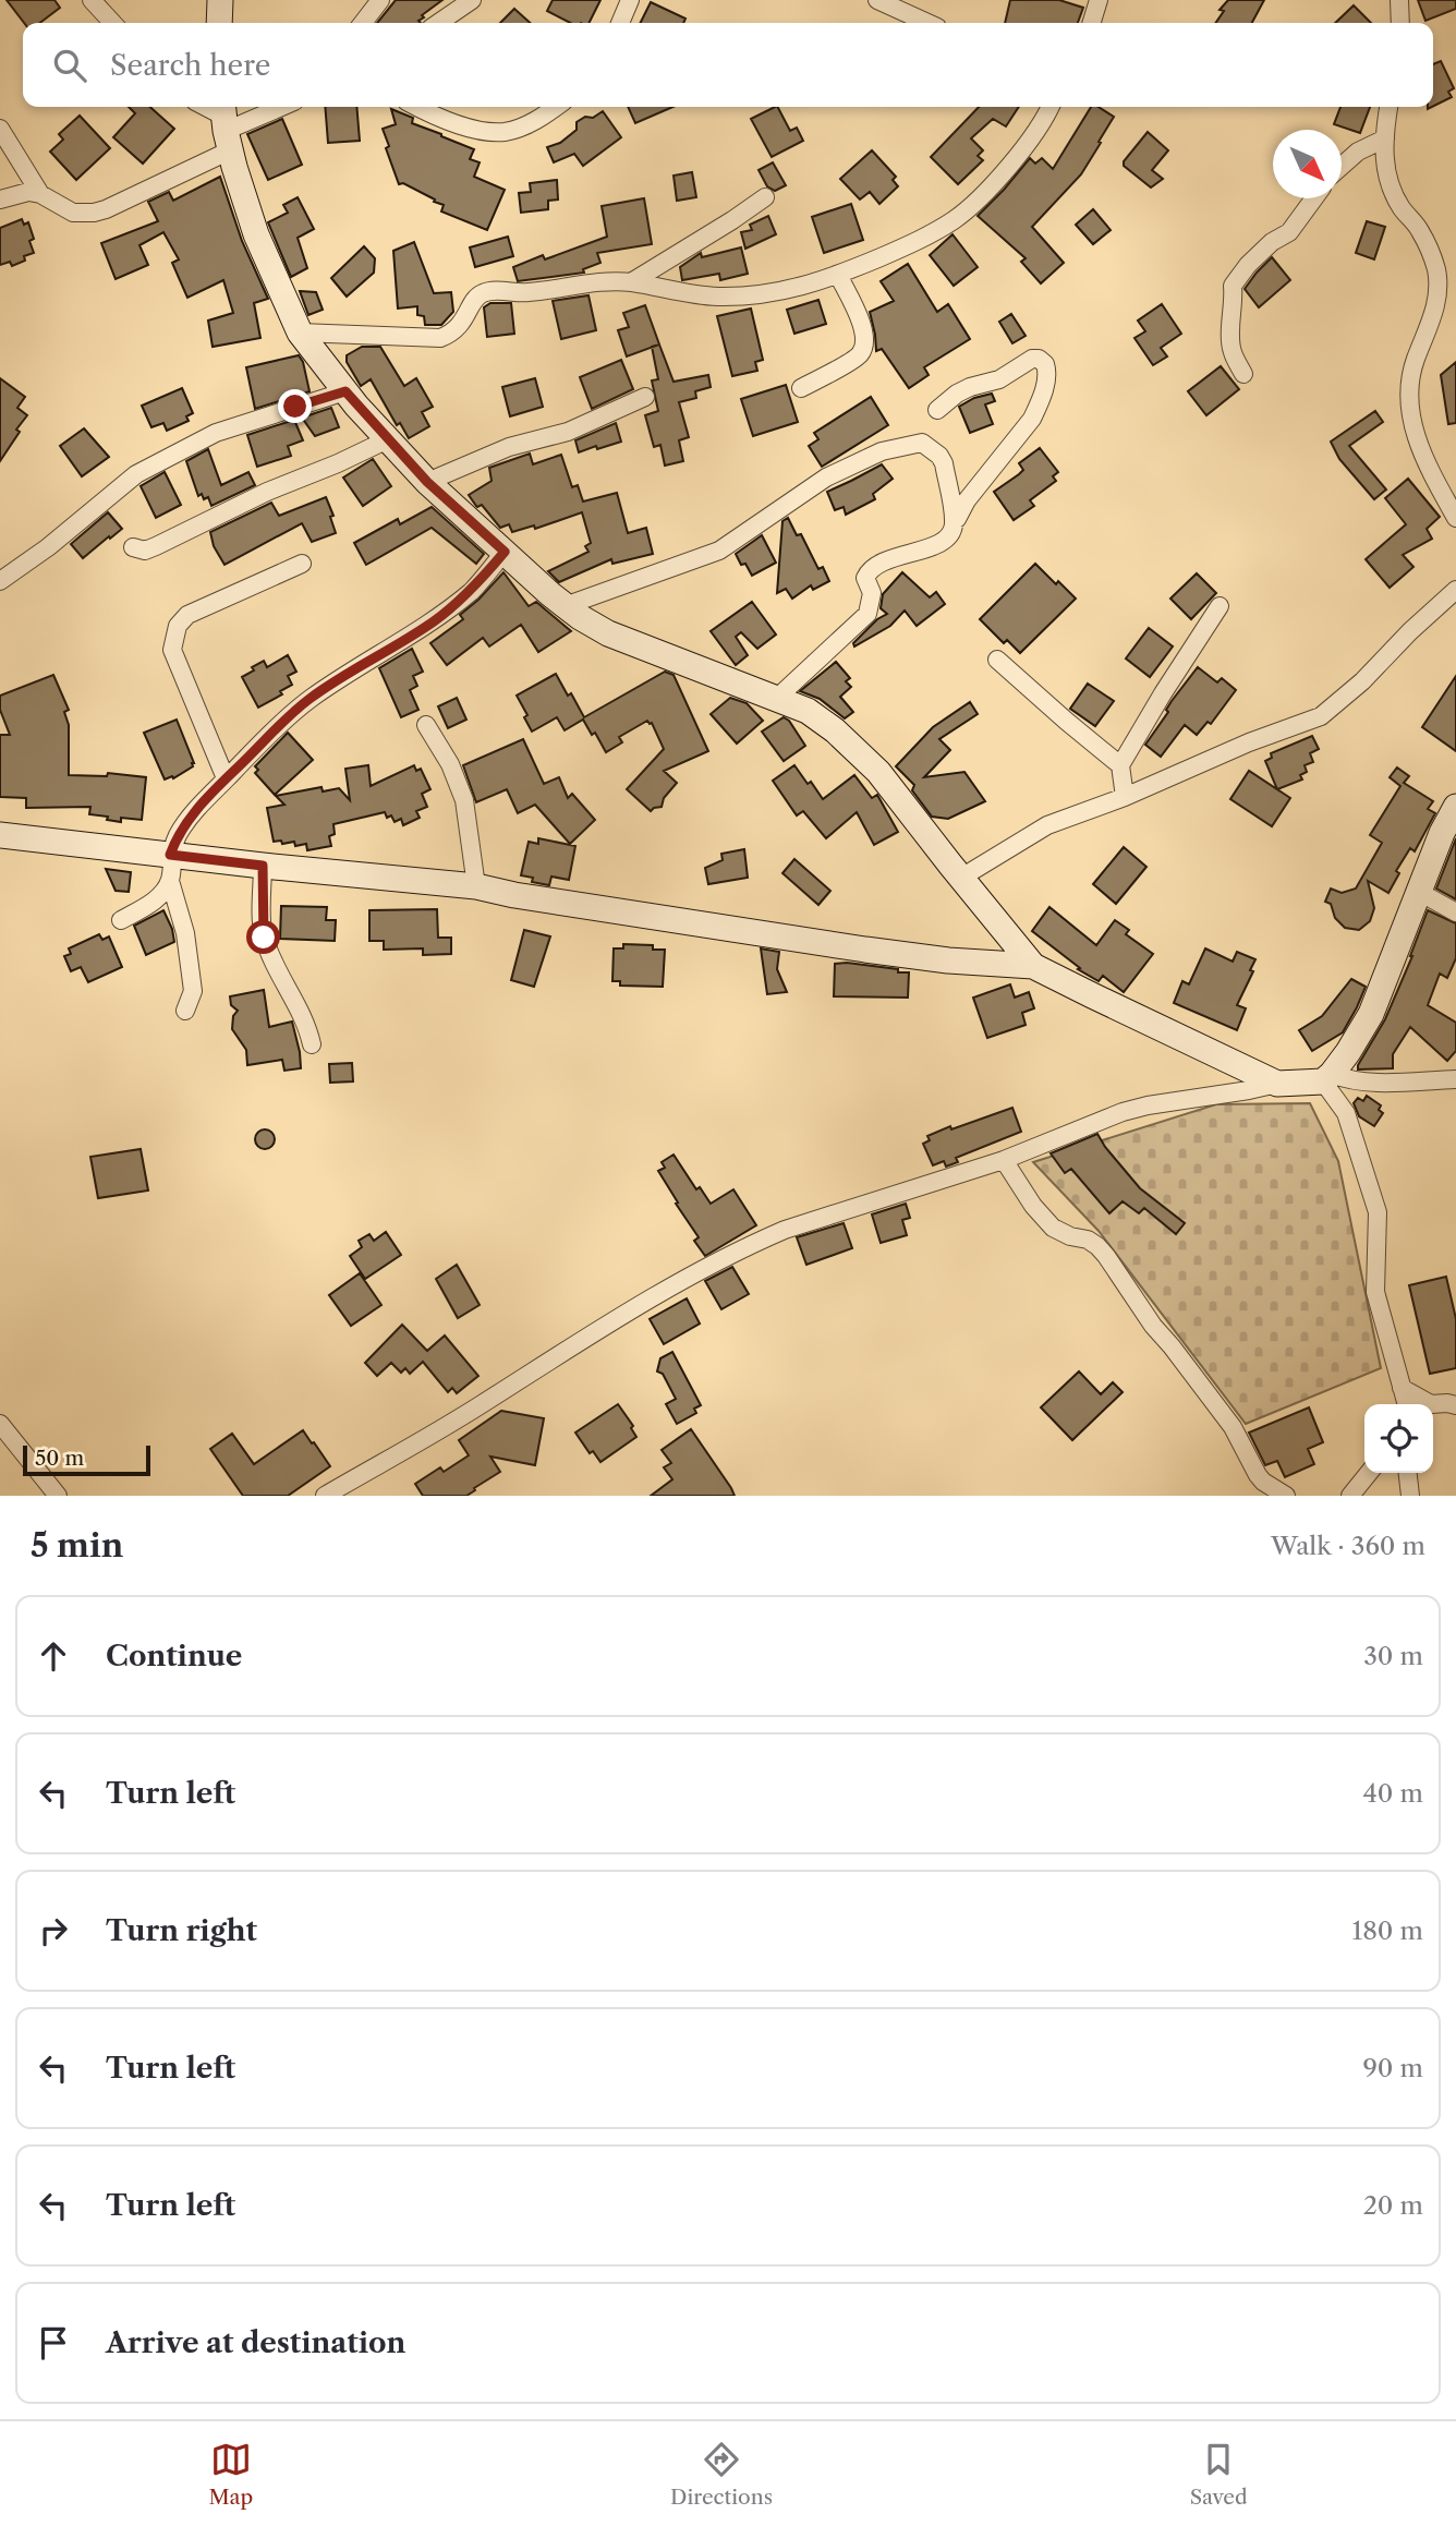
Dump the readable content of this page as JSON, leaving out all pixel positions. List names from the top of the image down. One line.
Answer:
{"scale_bar":"50 m","north":"bottom right","page":{"search":"Search here","scale":"50 m","heading":["5 min","Walk · 360 m"],"list":[["Continue","30 m"],["Turn left","40 m"],["Turn right","180 m"],["Turn left","90 m"],["Turn left","20 m"],"Arrive at destination"],"nav":["Map","Directions","Saved"]}}
